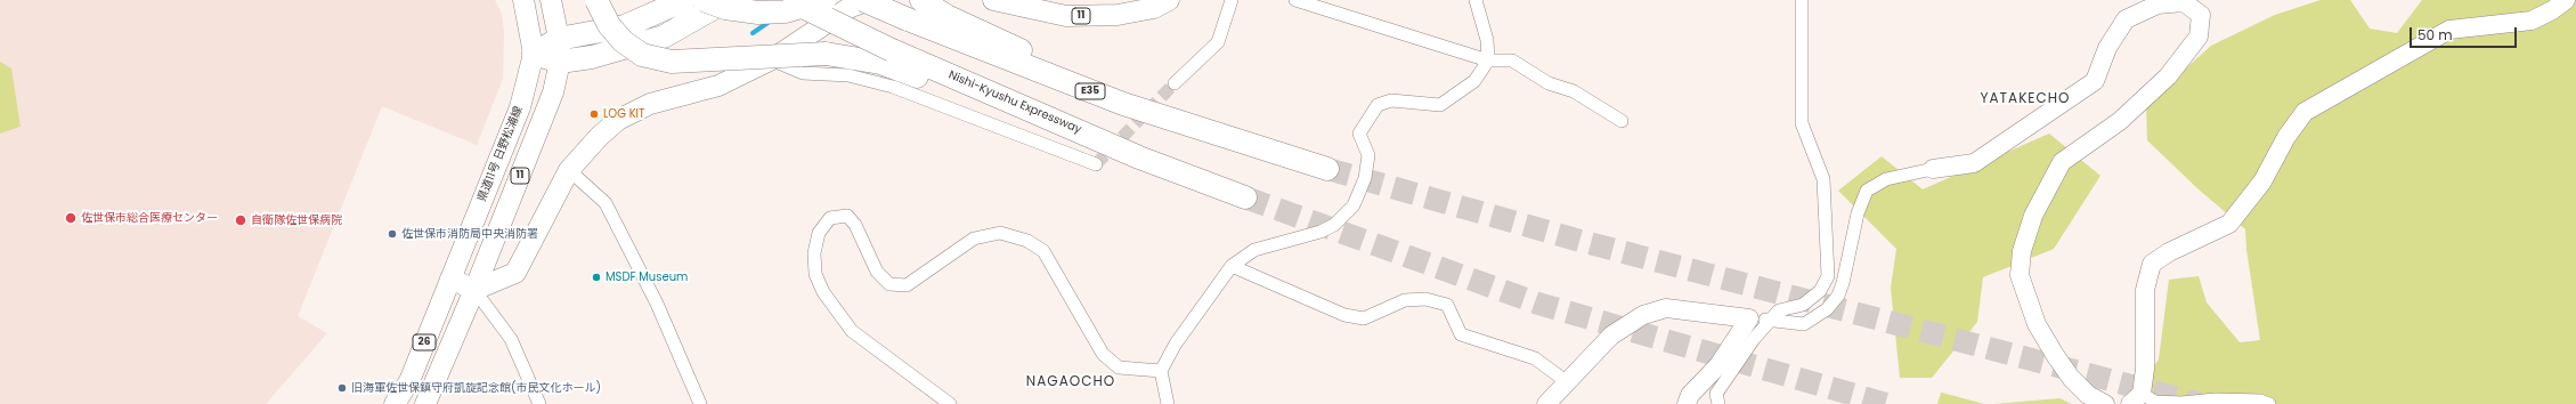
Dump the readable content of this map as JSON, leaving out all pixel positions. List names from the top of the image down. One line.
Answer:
{"streets":{"highway":["E35","Nishi-Kyushu Expressway"],"main road":["11","県道11号 日野松浦線","26"]},"crossings":[["11","26"],["県道11号 日野松浦線","26"]],"districts":["YATAKECHO","NAGAOCHO"],"places":["LOG KIT","佐世保市総合医療センター","自衛隊佐世保病院","佐世保市消防局中央消防署","MSDF Museum","旧海軍佐世保鎮守府凱旋記念館(市民文化ホール)"],"scale_bar":"50 m"}
